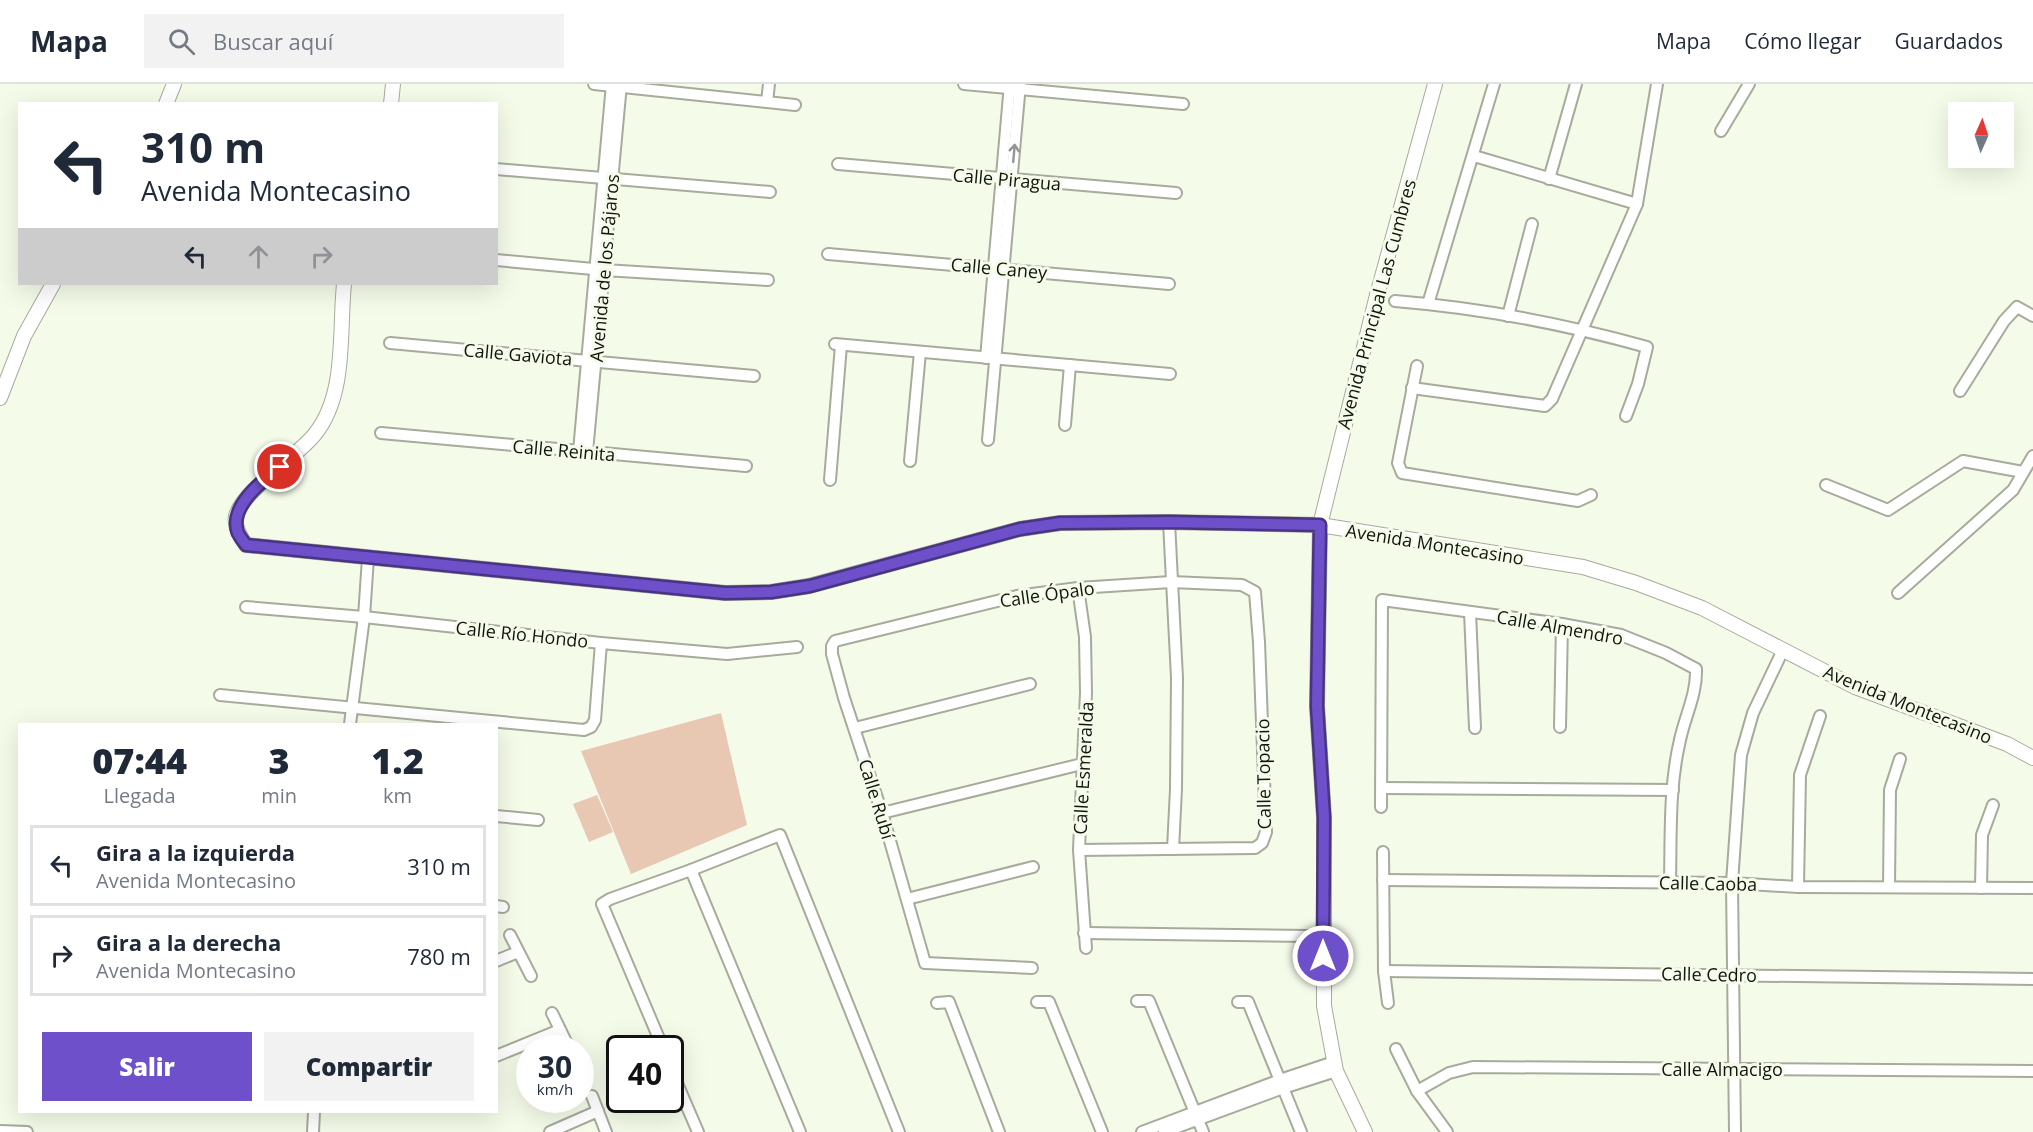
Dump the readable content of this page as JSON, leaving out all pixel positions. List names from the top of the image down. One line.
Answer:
{"streets":{"street":["Calle Piragua","Avenida de los Pájaros","Calle Caney","Avenida Principal Las Cumbres","Calle Gaviota","Calle Reinita","Avenida Montecasino","Calle Ópalo","Calle Almendro","Calle Río Hondo","Calle Esmeralda","Calle Topacio","Calle Rubí","Calle Caoba","Calle Cedro","Calle Almacigo"]},"crossings":[["Avenida de los Pájaros","Calle Gaviota"],["Avenida de los Pájaros","Calle Reinita"],["Avenida Principal Las Cumbres","Avenida Montecasino"],["Calle Ópalo","Calle Esmeralda"],["Calle Ópalo","Calle Topacio"],["Calle Ópalo","Calle Rubí"],["Calle Almendro","Calle Caoba"],["Calle Esmeralda","Calle Topacio"]],"north":"top","page":{"header":"Mapa","search":"Buscar aquí","nav":["Mapa","Cómo llegar","Guardados"],"turn":["310 m","Avenida Montecasino"],"eta":["07:44","Llegada","3","min","1.2","km"],"list":[{"name":"Gira a la izquierda","note":"Avenida Montecasino","value":"310 m"},{"name":"Gira a la derecha","note":"Avenida Montecasino","value":"780 m"}],"buttons":["Salir","Compartir"],"speed":"30 km/h","limit":"40"}}
